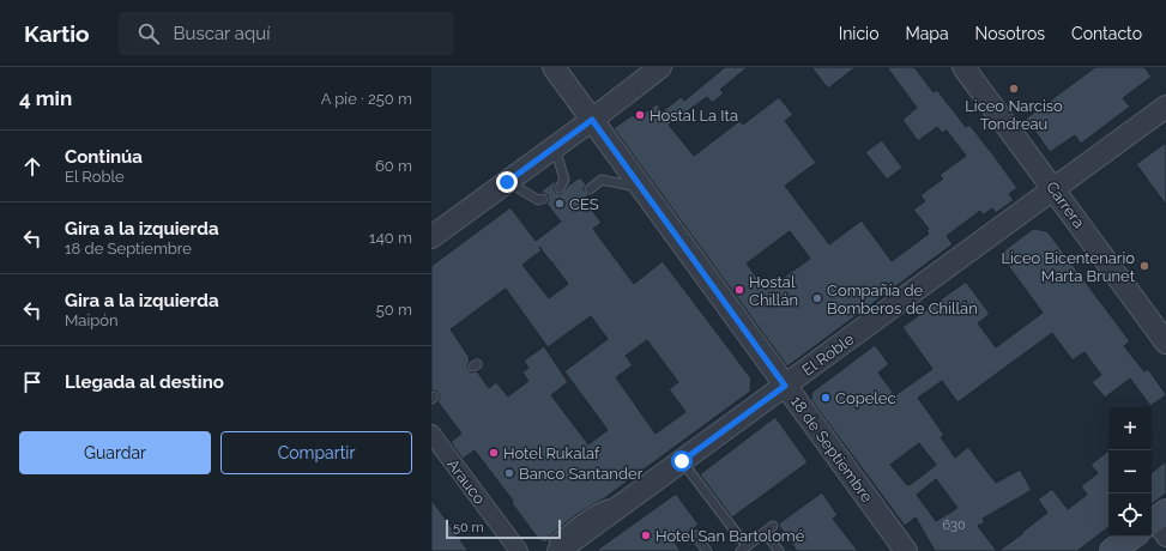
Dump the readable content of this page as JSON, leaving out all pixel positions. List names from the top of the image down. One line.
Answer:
{"streets":{"street":["Carrera","El Roble","18 de Septiembre","Arauco"]},"crossings":[["Carrera","El Roble"],["El Roble","18 de Septiembre"]],"places":["Liceo Narciso Tondreau","Hostal La Ita","CES","Liceo Bicentenario Marta Brunet","Hostal Chillán","Compañía de Bomberos de Chillán","Copelec","Hotel Rukalaf","Banco Santander","Hotel San Bartolomé"],"house_numbers":["630"],"scale_bar":"50 m","page":{"header":"Kartio","search":"Buscar aquí","nav":["Inicio","Mapa","Nosotros","Contacto"],"heading":["4 min","A pie · 250 m"],"list":[["Continúa","El Roble","60 m"],["Gira a la izquierda","18 de Septiembre","140 m"],["Gira a la izquierda","Maipón","50 m"],"Llegada al destino"],"map_buttons":["+","−"],"buttons":["Guardar","Compartir"],"scale":"50 m"}}
